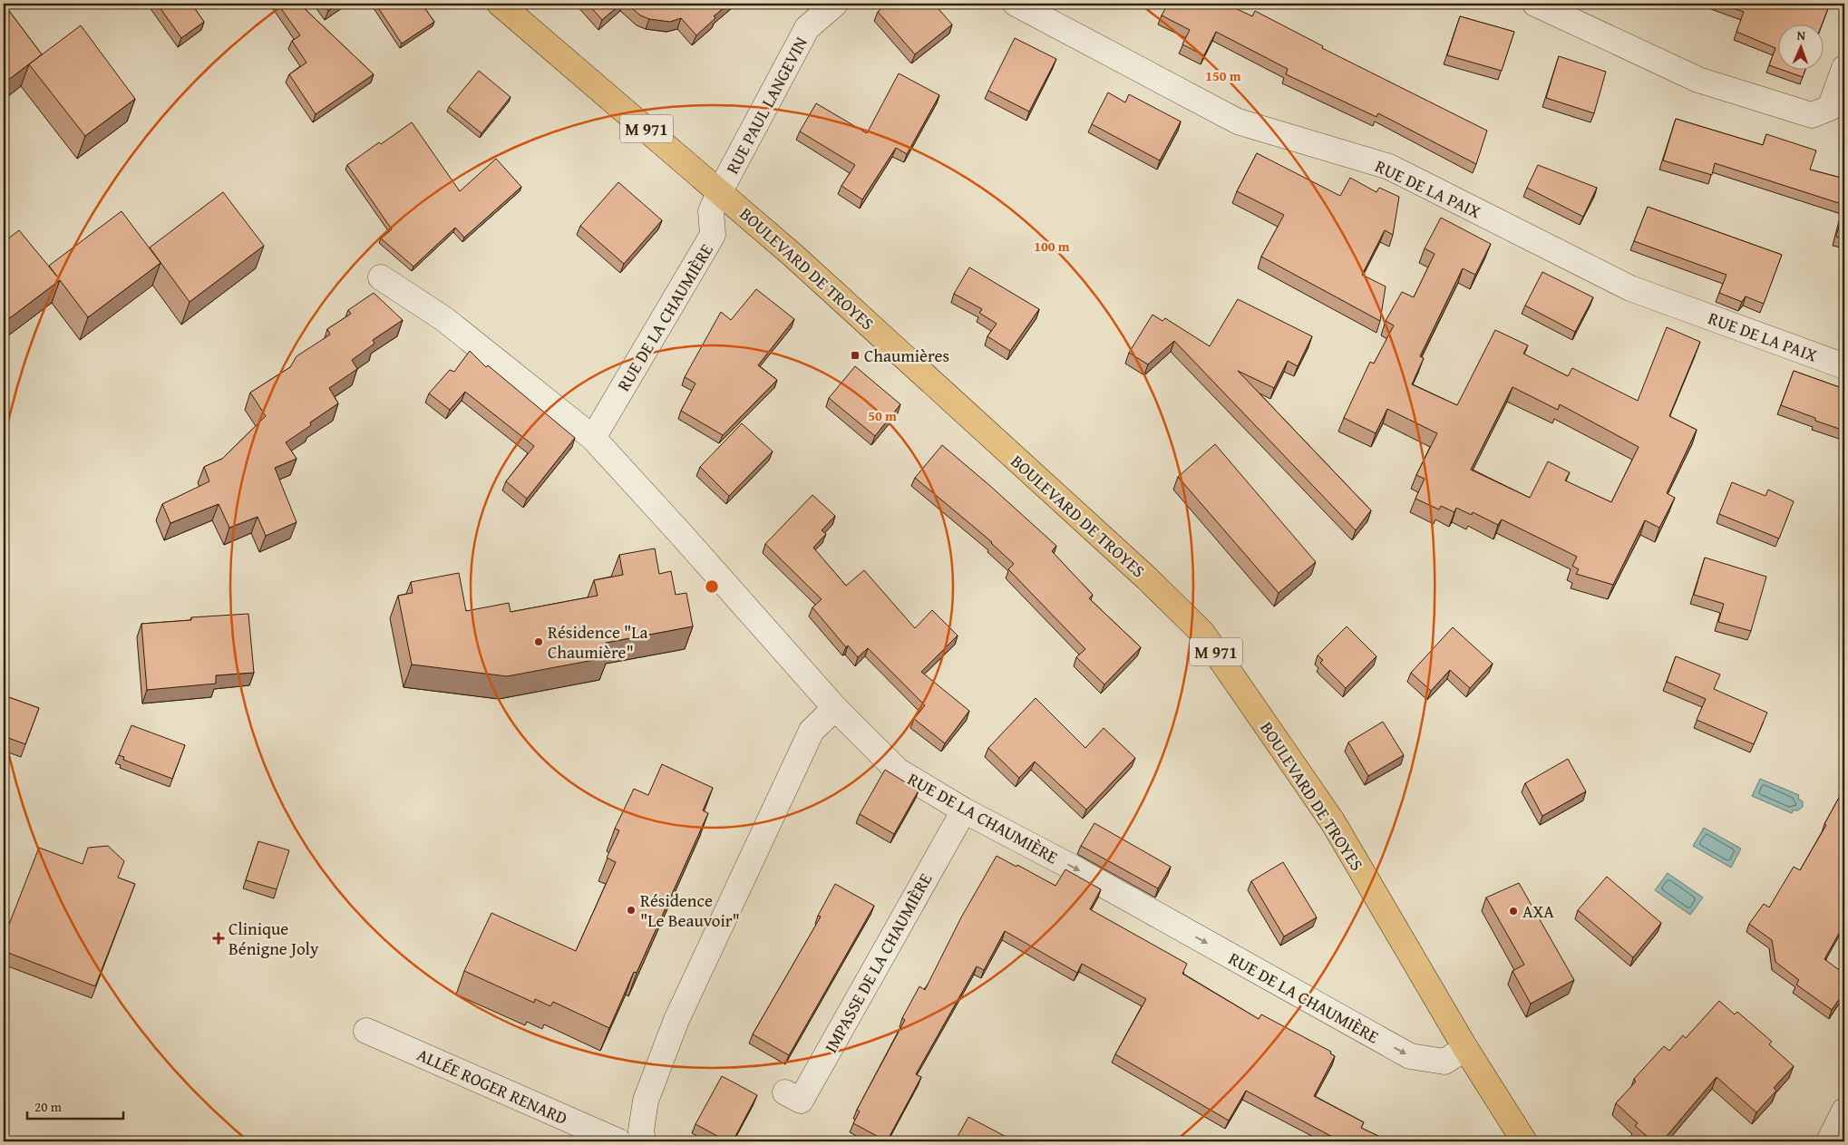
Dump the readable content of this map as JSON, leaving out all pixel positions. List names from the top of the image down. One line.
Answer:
{"streets":{"main road":["M 971","BOULEVARD DE TROYES"],"street":["RUE PAUL LANGEVIN","RUE DE LA PAIX","RUE DE LA CHAUMIÈRE","IMPASSE DE LA CHAUMIÈRE","ALLÉE ROGER RENARD"]},"crossings":[["RUE PAUL LANGEVIN","BOULEVARD DE TROYES"],["RUE PAUL LANGEVIN","RUE DE LA CHAUMIÈRE"],["BOULEVARD DE TROYES","RUE DE LA CHAUMIÈRE"],["RUE DE LA CHAUMIÈRE","IMPASSE DE LA CHAUMIÈRE"]],"places":{"transit":["Chaumières"],"other":["Résidence \"La Chaumière\"","Résidence \"Le Beauvoir\"","AXA"],"health":["Clinique Bénigne Joly"]},"scale_bar":"20 m","north":"top","rings":["150 m","100 m","50 m"]}
